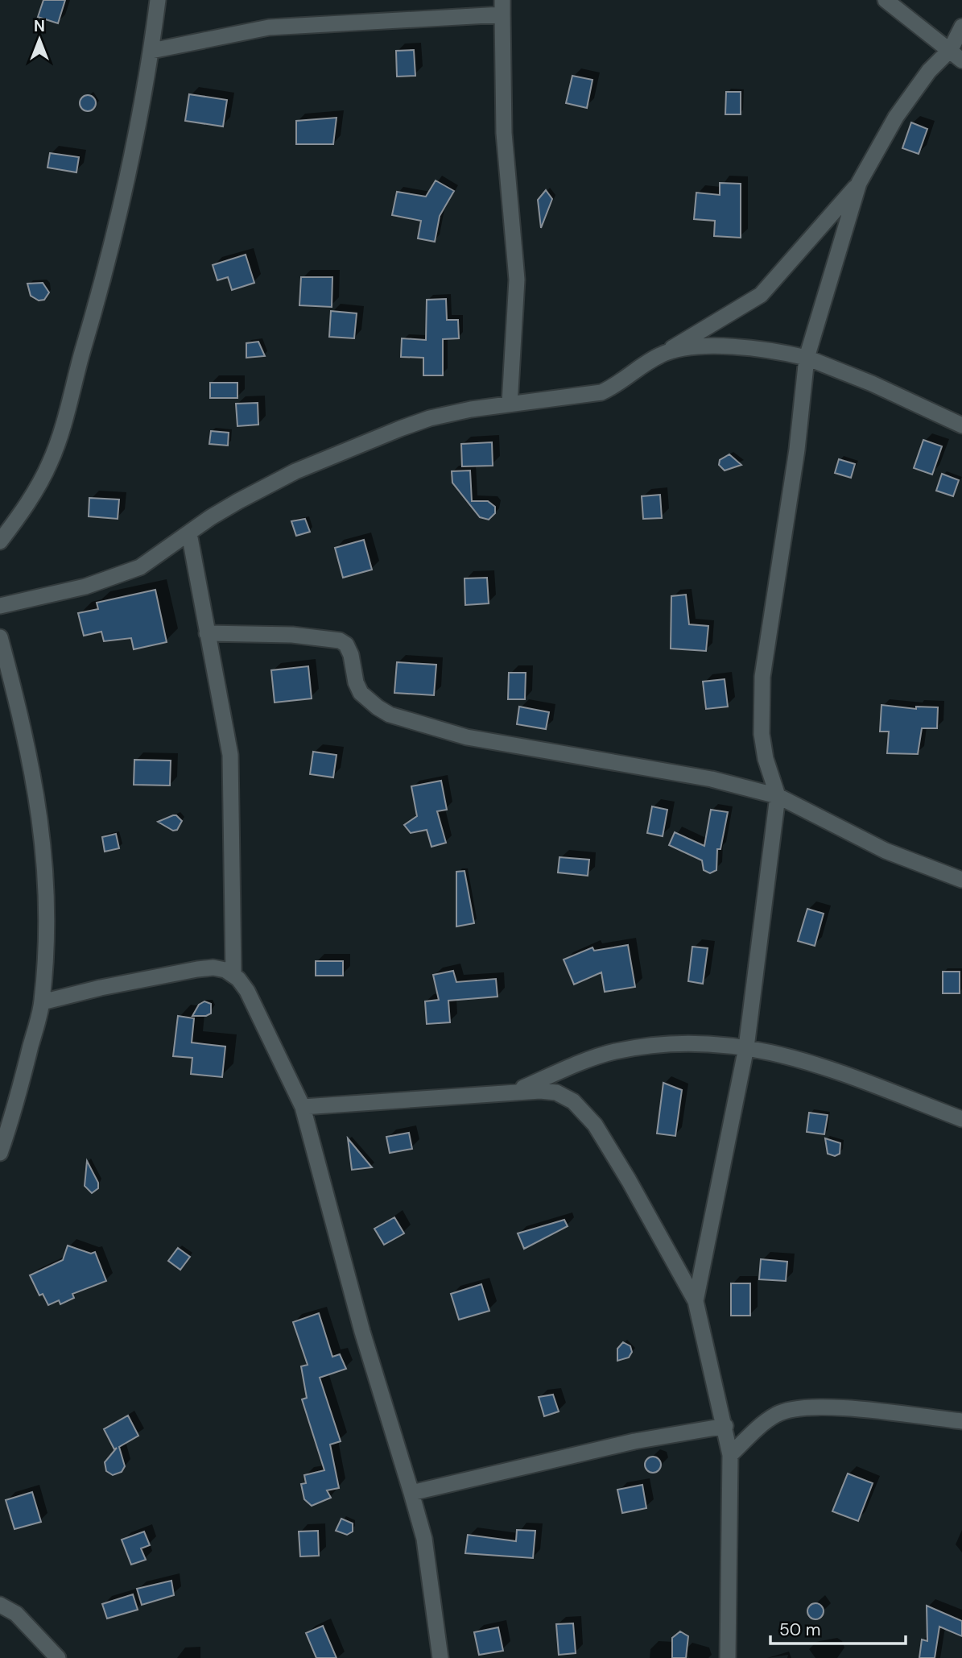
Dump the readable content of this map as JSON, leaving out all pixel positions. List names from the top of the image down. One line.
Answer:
{"scale_bar":"50 m","north":"top"}
